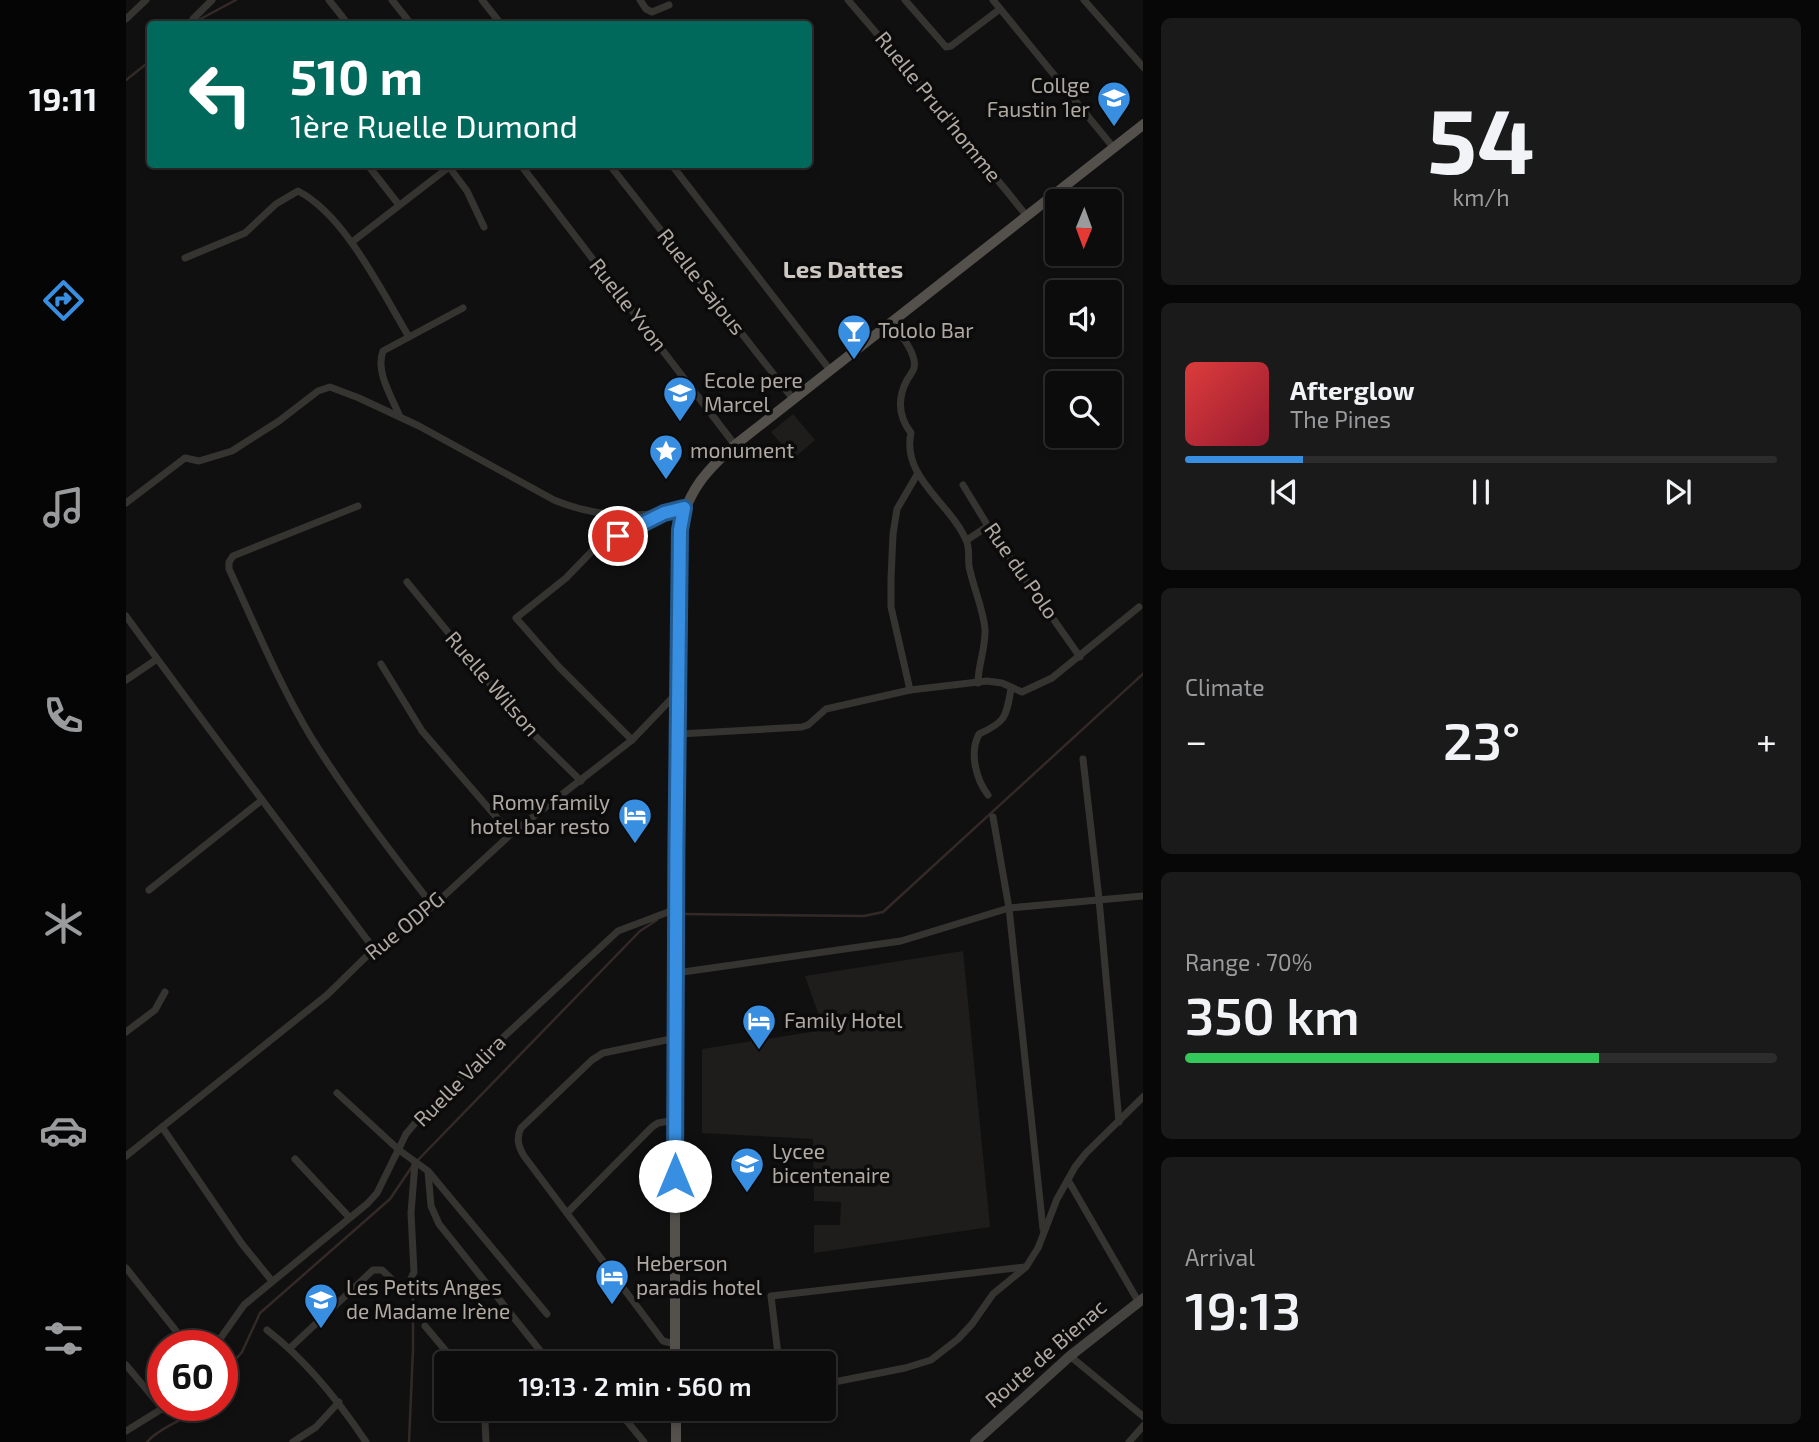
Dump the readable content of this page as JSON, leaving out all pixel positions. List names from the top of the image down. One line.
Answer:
{"streets":{"main road":["Route de Bienac"],"street":["Ruelle Prud'homme","Ruelle Sajous","Ruelle Yvon","Rue du Polo","Ruelle Wilson","Rue ODPG","Ruelle Valira"]},"crossings":[["Ruelle Wilson","Rue ODPG"]],"districts":["Les Dattes"],"places":{"school or university":["Collge Faustin 1er","Ecole pere Marcel","Lycee bicentenaire","Les Petits Anges de Madame Irène"],"bar":["Tololo Bar"],"place":["monument"],"hotel":["Romy family hotel bar resto","Family Hotel","Heberson paradis hotel"]},"north":"bottom","page":{"tabs":"19:11","tile":[["54","km/h"],"Climate",["Range · 70%","350 km"],["Arrival","19:13"]],"turn":["510 m","1ère Ruelle Dumond"],"song":["Afterglow","The Pines"],"heat":["−","23°","+"],"limit":"60","trip":"19:13 · 2 min · 560 m"}}
